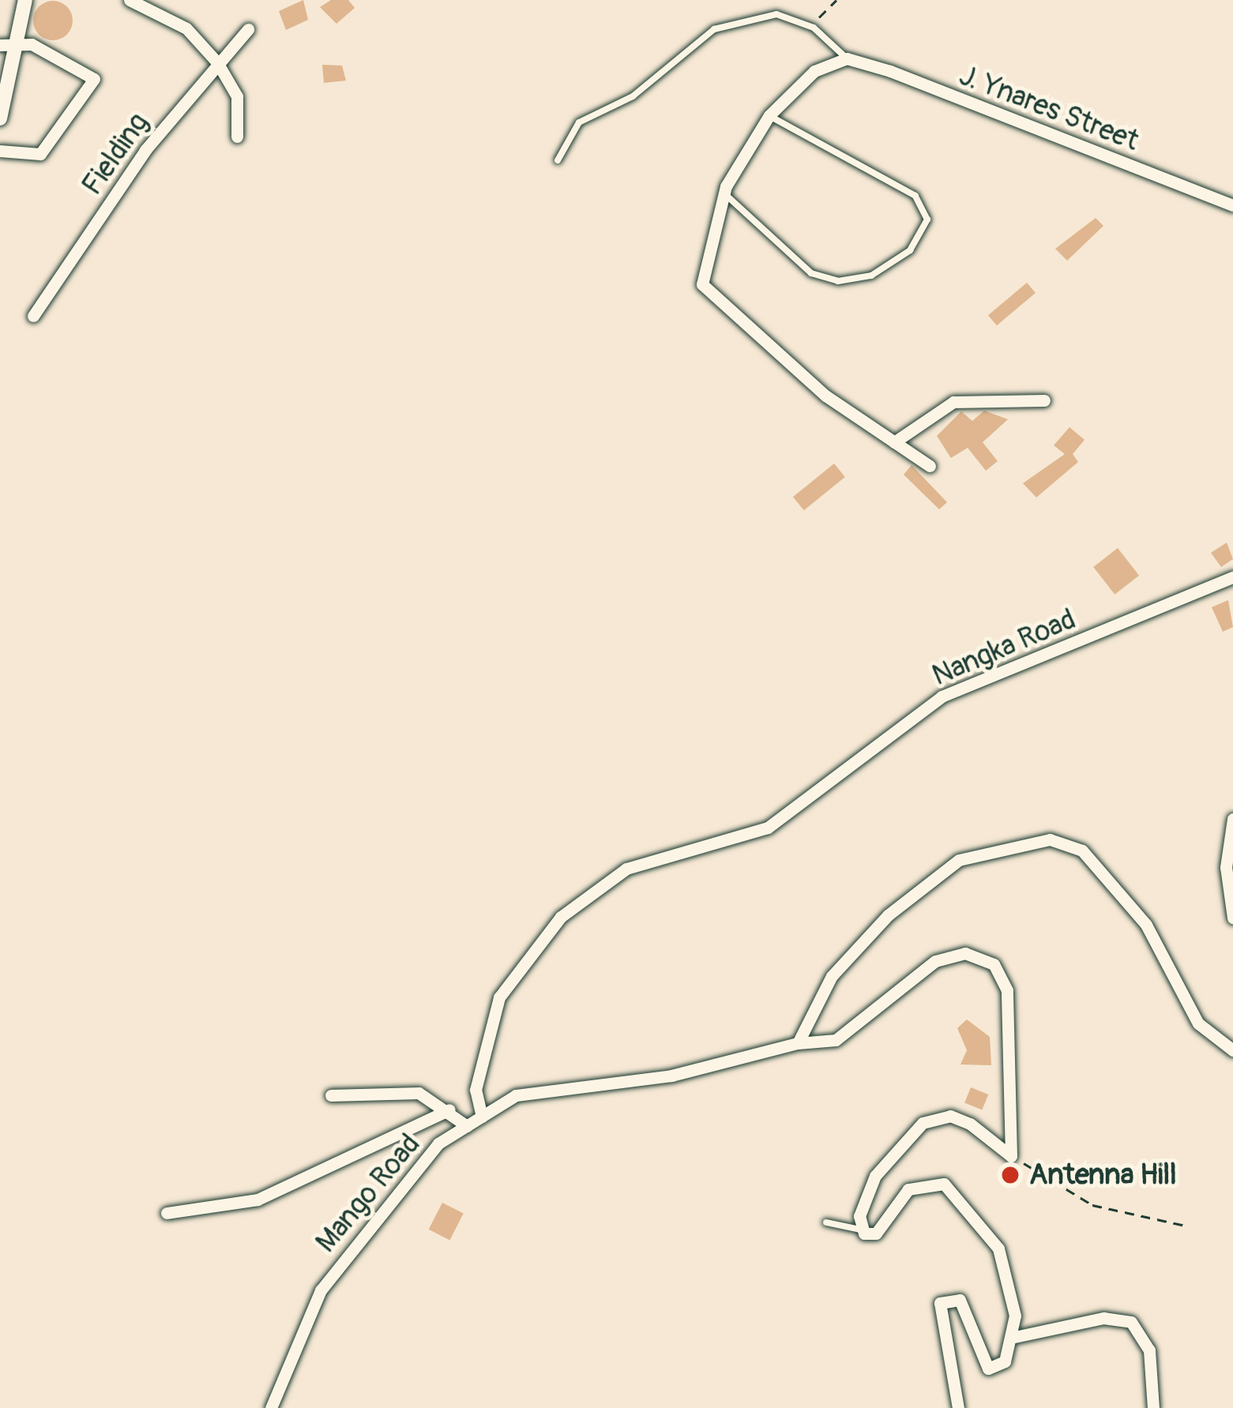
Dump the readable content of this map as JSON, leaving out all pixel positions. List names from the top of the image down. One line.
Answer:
{"streets":{"street":["J. Ynares Street","Fielding","Nangka Road","Mango Road"]},"crossings":[["Nangka Road","Mango Road"]],"places":["Antenna Hill"]}
